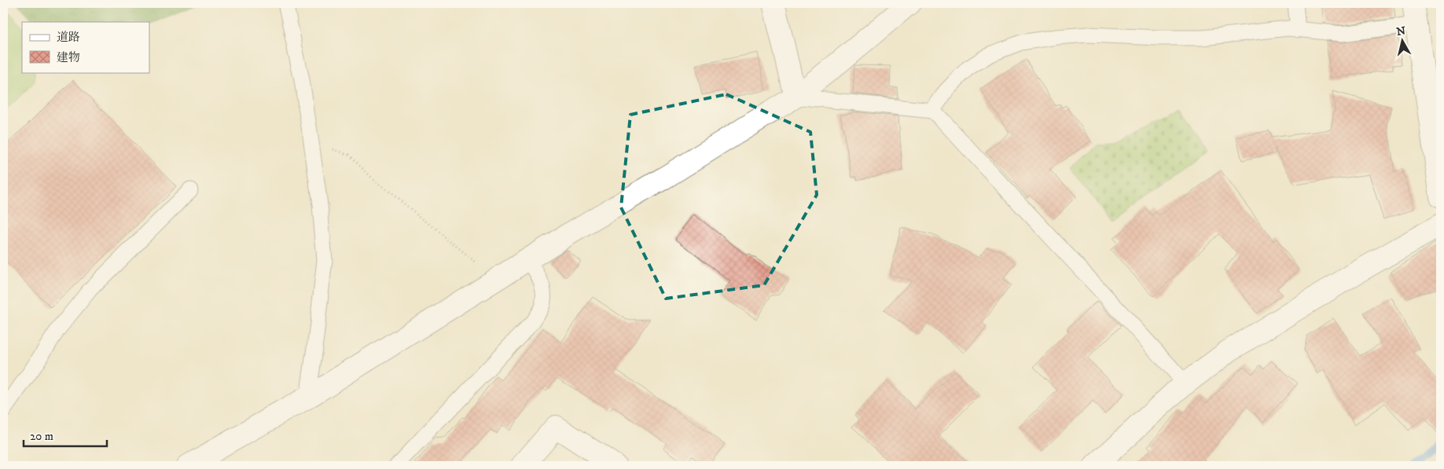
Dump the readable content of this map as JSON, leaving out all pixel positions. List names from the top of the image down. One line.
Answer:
{"legend":["道路","建物"],"scale_bar":"20 m","north":"top"}
